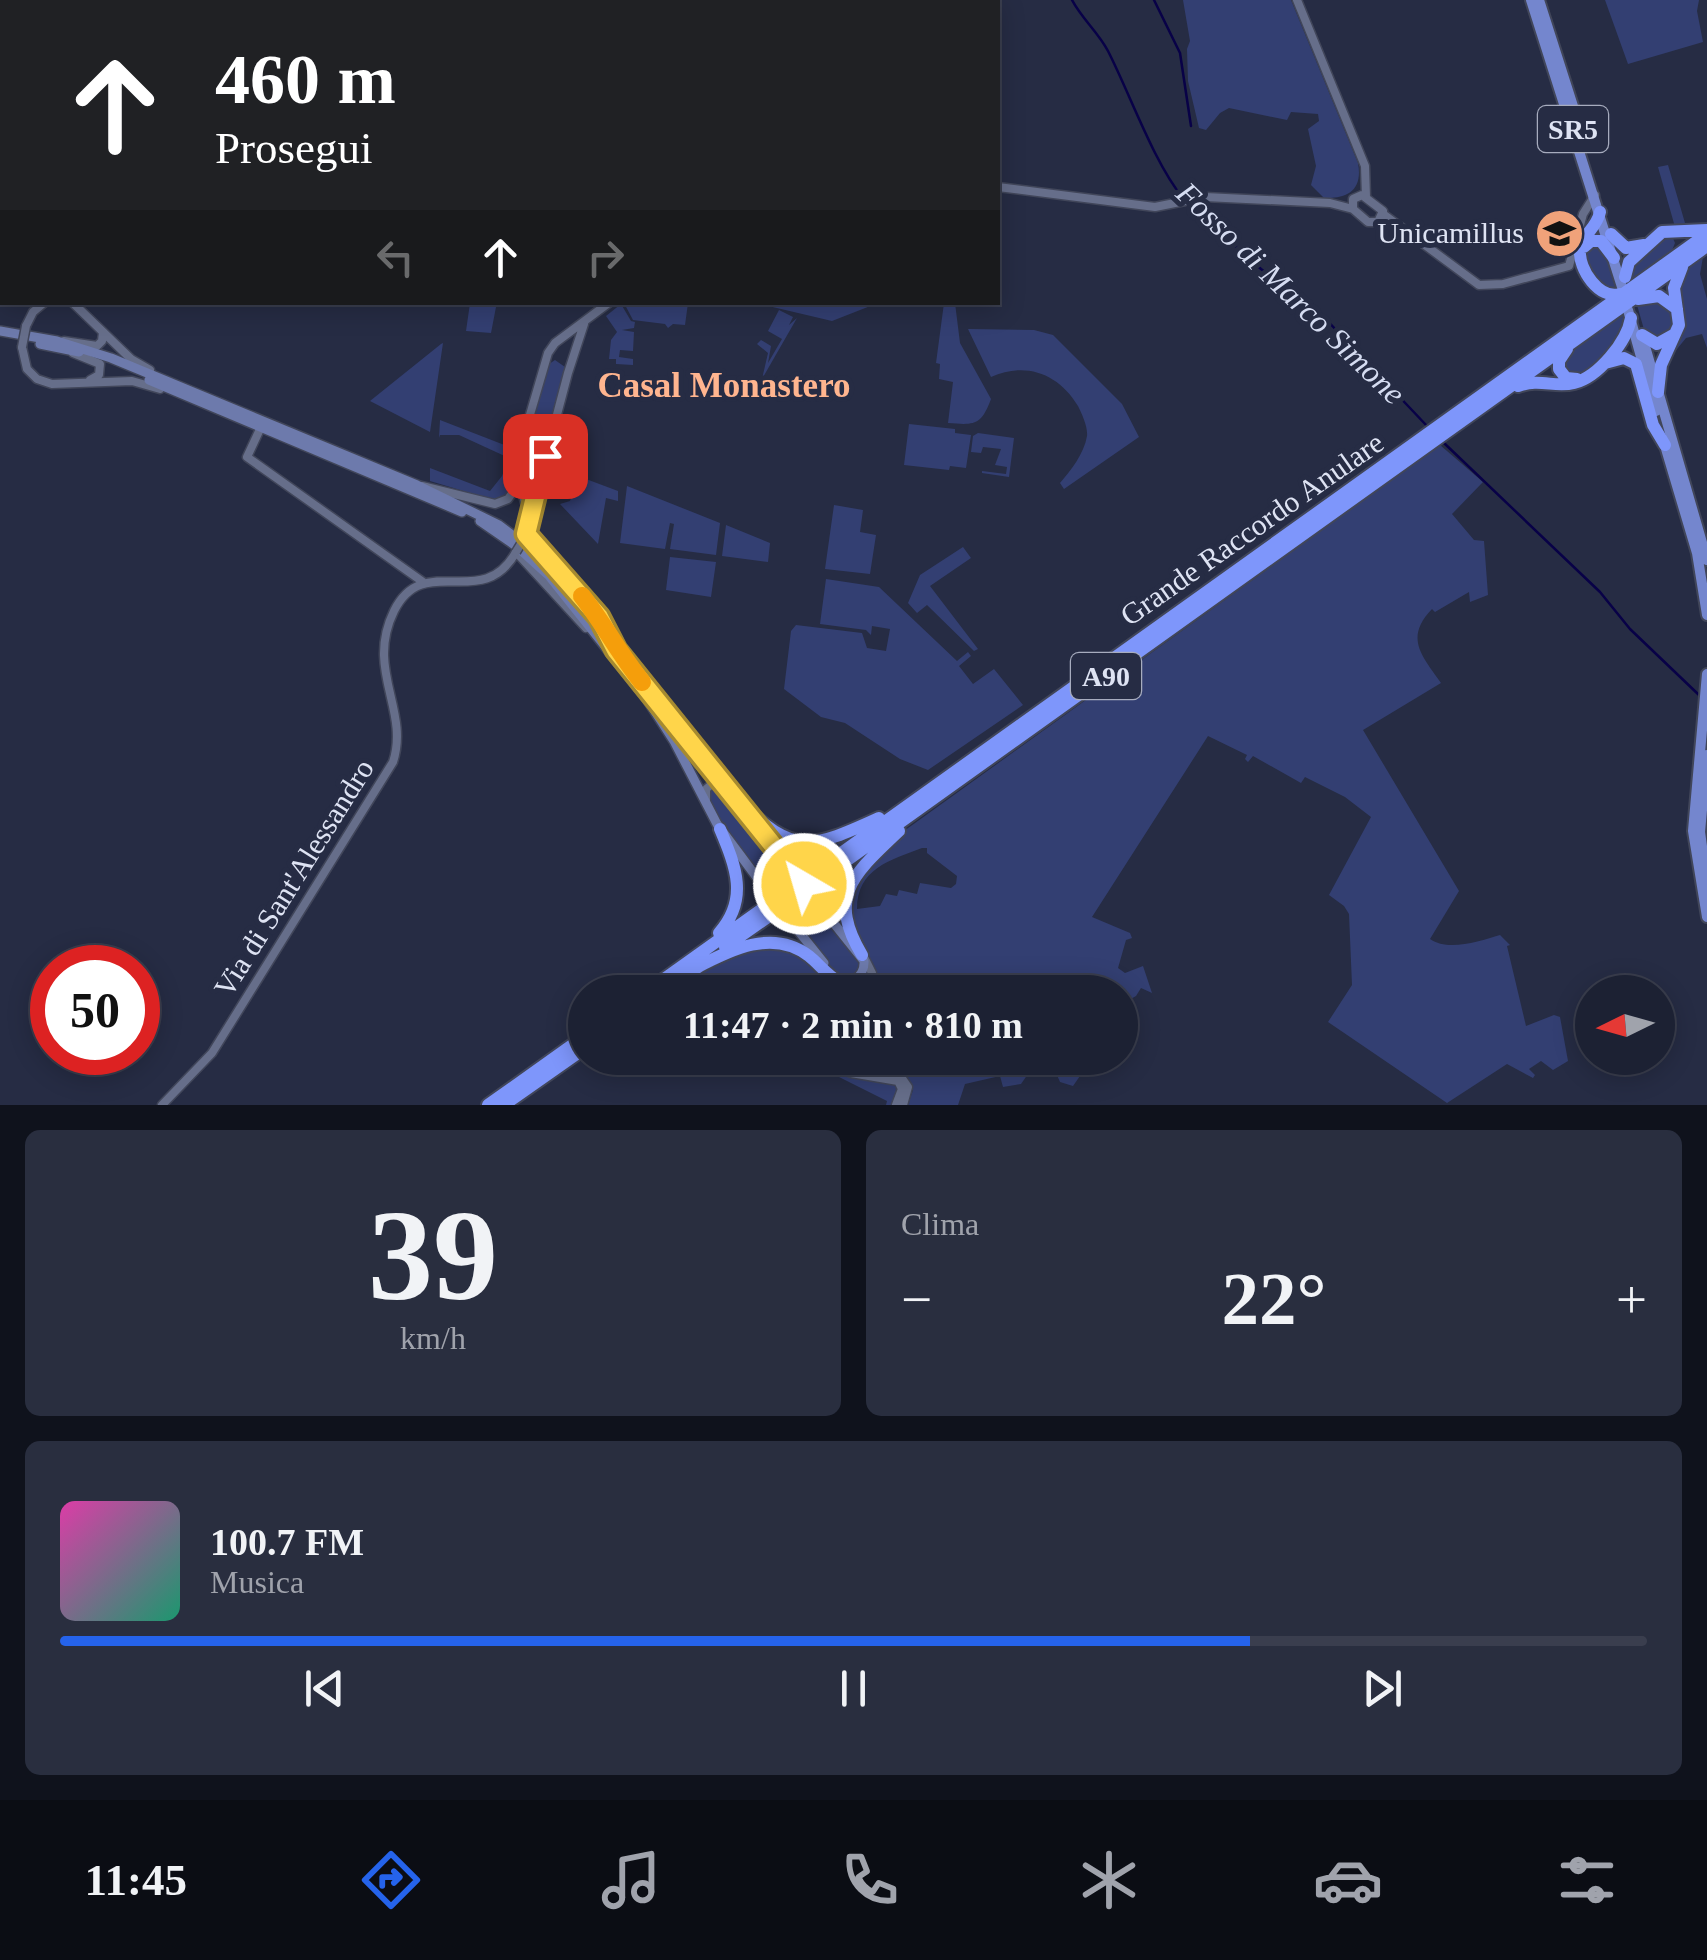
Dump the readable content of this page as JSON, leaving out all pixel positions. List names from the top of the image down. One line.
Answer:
{"streets":{"highway":["Grande Raccordo Anulare","A90"],"main road":["SR5"],"street":["Via di Sant'Alessandro"]},"crossings":[["SR5","Grande Raccordo Anulare"]],"districts":["Casal Monastero"],"water":["Fosso di Marco Simone"],"places":{"school or university":["Unicamillus"]},"north":"left","page":{"turn":["460 m","Prosegui"],"limit":"50","trip":"11:47 · 2 min · 810 m","tile":[["39","km/h"],"Clima"],"heat":["−","22°","+"],"song":["100.7 FM","Musica"],"tabs":"11:45"}}
